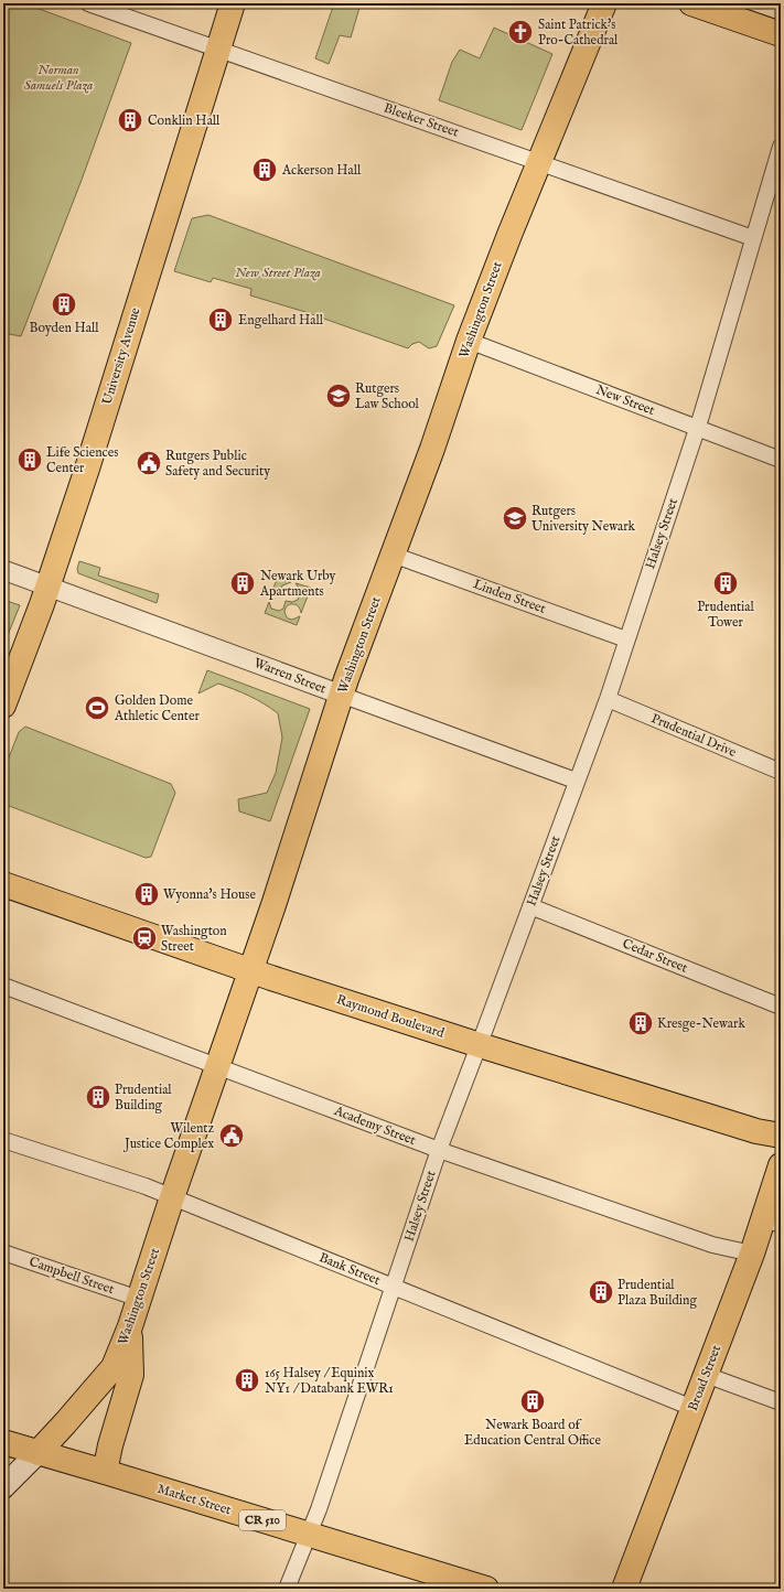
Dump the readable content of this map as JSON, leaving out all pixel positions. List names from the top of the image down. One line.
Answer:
{"streets":{"main road":["Washington Street","University Avenue","Raymond Boulevard","Broad Street","Market Street","CR 510"],"street":["Bleeker Street","New Street","Halsey Street","Linden Street","Warren Street","Prudential Drive","Cedar Street","Academy Street","Bank Street","Campbell Street"]},"crossings":[["Bleeker Street","Washington Street"],["Bleeker Street","University Avenue"],["Bleeker Street","Halsey Street"],["Washington Street","New Street"],["Washington Street","Linden Street"],["Washington Street","Warren Street"],["Washington Street","Raymond Boulevard"],["Washington Street","Academy Street"],["Washington Street","Bank Street"],["Washington Street","Campbell Street"],["Washington Street","Market Street"],["University Avenue","Warren Street"],["New Street","Halsey Street"],["Halsey Street","Linden Street"],["Halsey Street","Warren Street"],["Halsey Street","Prudential Drive"],["Halsey Street","Cedar Street"],["Halsey Street","Raymond Boulevard"],["Halsey Street","Academy Street"],["Halsey Street","Bank Street"],["Halsey Street","Market Street"],["Academy Street","Broad Street"],["Bank Street","Broad Street"]],"parks":["Norman Samuels Plaza","New Street Plaza"],"places":{"church":["Saint Patrick's Pro-Cathedral"],"building":["Conklin Hall","Ackerson Hall","Boyden Hall","Engelhard Hall","Life Sciences Center","Newark Urby Apartments","Prudential Tower","Wyonna's House","Kresge-Newark","Prudential Building","Prudential Plaza Building","165 Halsey / Equinix NY1 / Databank EWR1","Newark Board of Education Central Office"],"school or university":["Rutgers Law School","Rutgers University Newark"],"public building":["Rutgers Public Safety and Security","Wilentz Justice Complex"],"sports":["Golden Dome Athletic Center"],"station":["Washington Street"]}}
